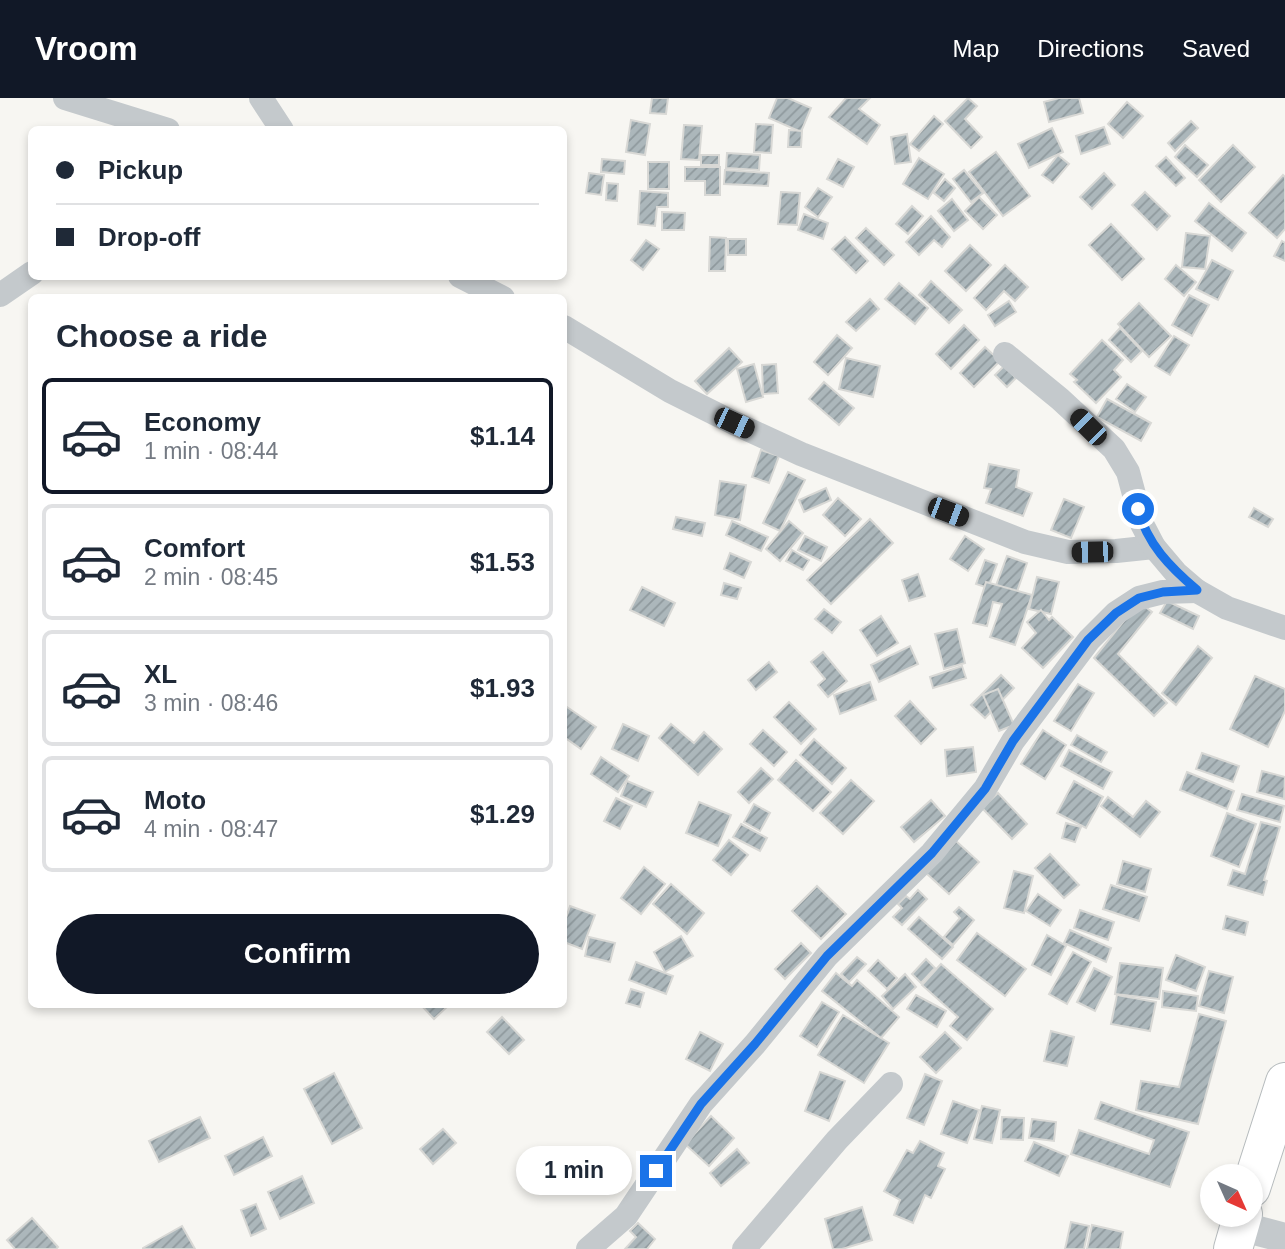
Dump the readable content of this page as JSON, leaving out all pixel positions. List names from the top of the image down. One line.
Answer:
{"north":"bottom right","page":{"header":"Vroom","nav":["Map","Directions","Saved"],"banner":["Pickup","Drop-off"],"heading":"Choose a ride","list":[{"name":"Economy","note":"1 min · 08:44","value":"$1.14"},{"name":"Comfort","note":"2 min · 08:45","value":"$1.53"},{"name":"XL","note":"3 min · 08:46","value":"$1.93"},{"name":"Moto","note":"4 min · 08:47","value":"$1.29"}],"buttons":"Confirm","bubble":"1 min"}}
